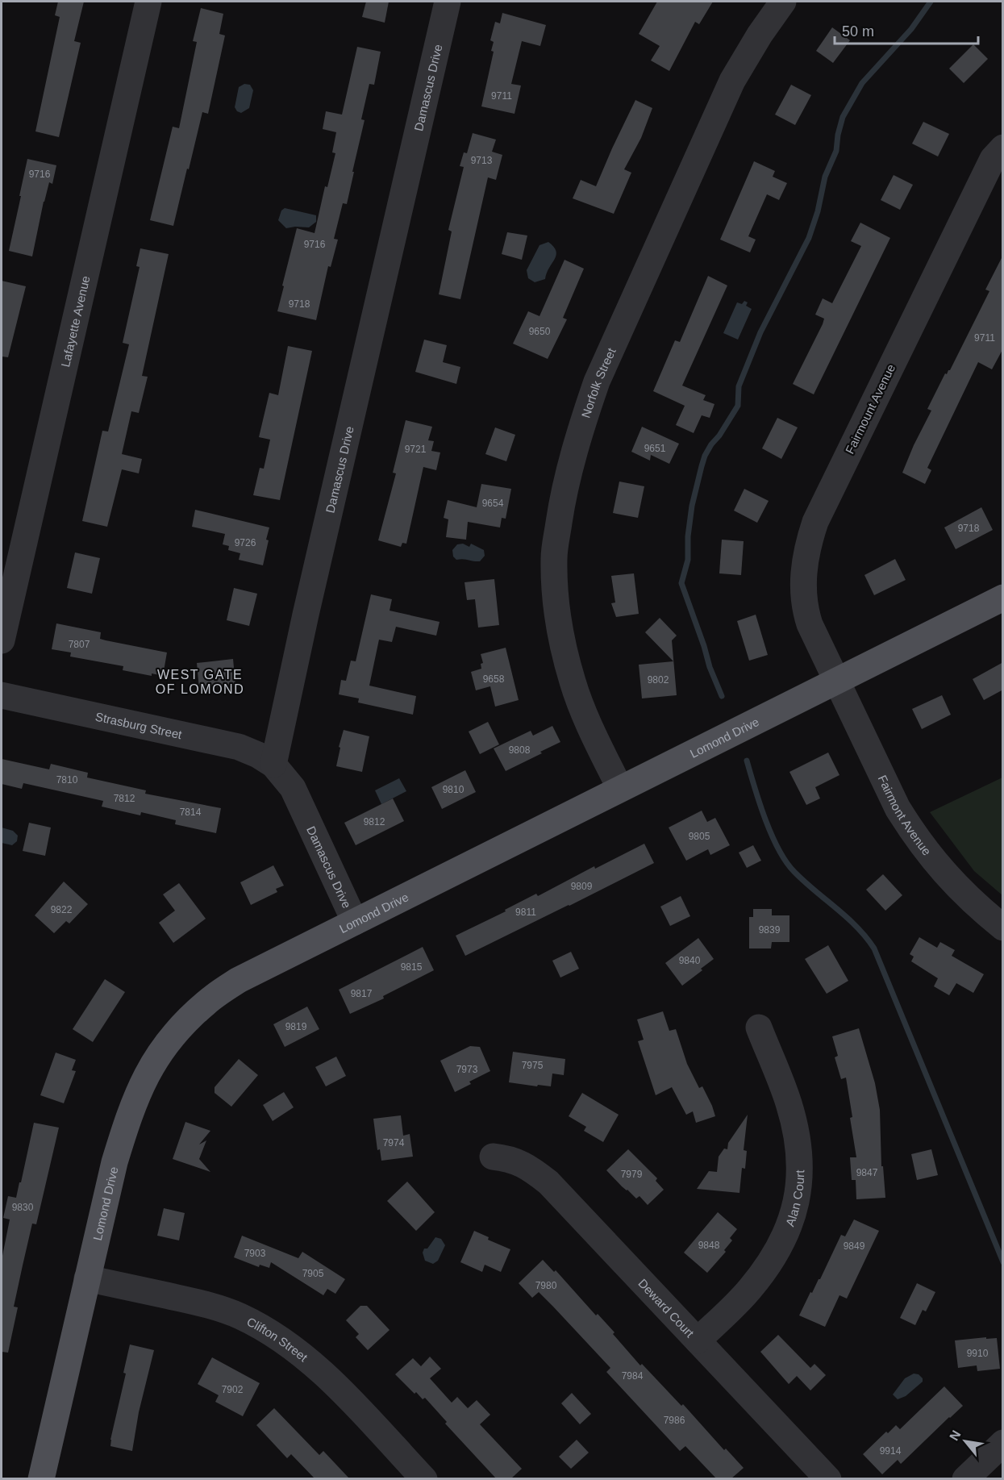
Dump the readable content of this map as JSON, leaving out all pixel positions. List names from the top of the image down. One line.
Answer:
{"streets":{"main road":["Lomond Drive"],"street":["Damascus Drive","Lafayette Avenue","Norfolk Street","Fairmount Avenue","Strasburg Street","Fairmont Avenue","Alan Court","Deward Court","Clifton Street"]},"crossings":[["Damascus Drive","Strasburg Street"],["Damascus Drive","Lomond Drive"],["Norfolk Street","Lomond Drive"],["Fairmount Avenue","Lomond Drive"],["Fairmount Avenue","Fairmont Avenue"],["Lomond Drive","Fairmont Avenue"],["Lomond Drive","Clifton Street"],["Alan Court","Deward Court"]],"districts":["WEST GATE OF LOMOND"],"house_numbers":["9711","9713","9716","9716","9718","9650","9711","9651","9721","9654","9718","9726","7807","9658","9802","9808","7810","9810","7812","7814","9812","9805","9809","9822","9811","9839","9840","9815","9817","9819","7975","7973","7974","9847","7979","9830","9848","9849","7903","7905","7980","9910","7984","7902","7986","9914"],"scale_bar":"50 m","north":"top left"}
